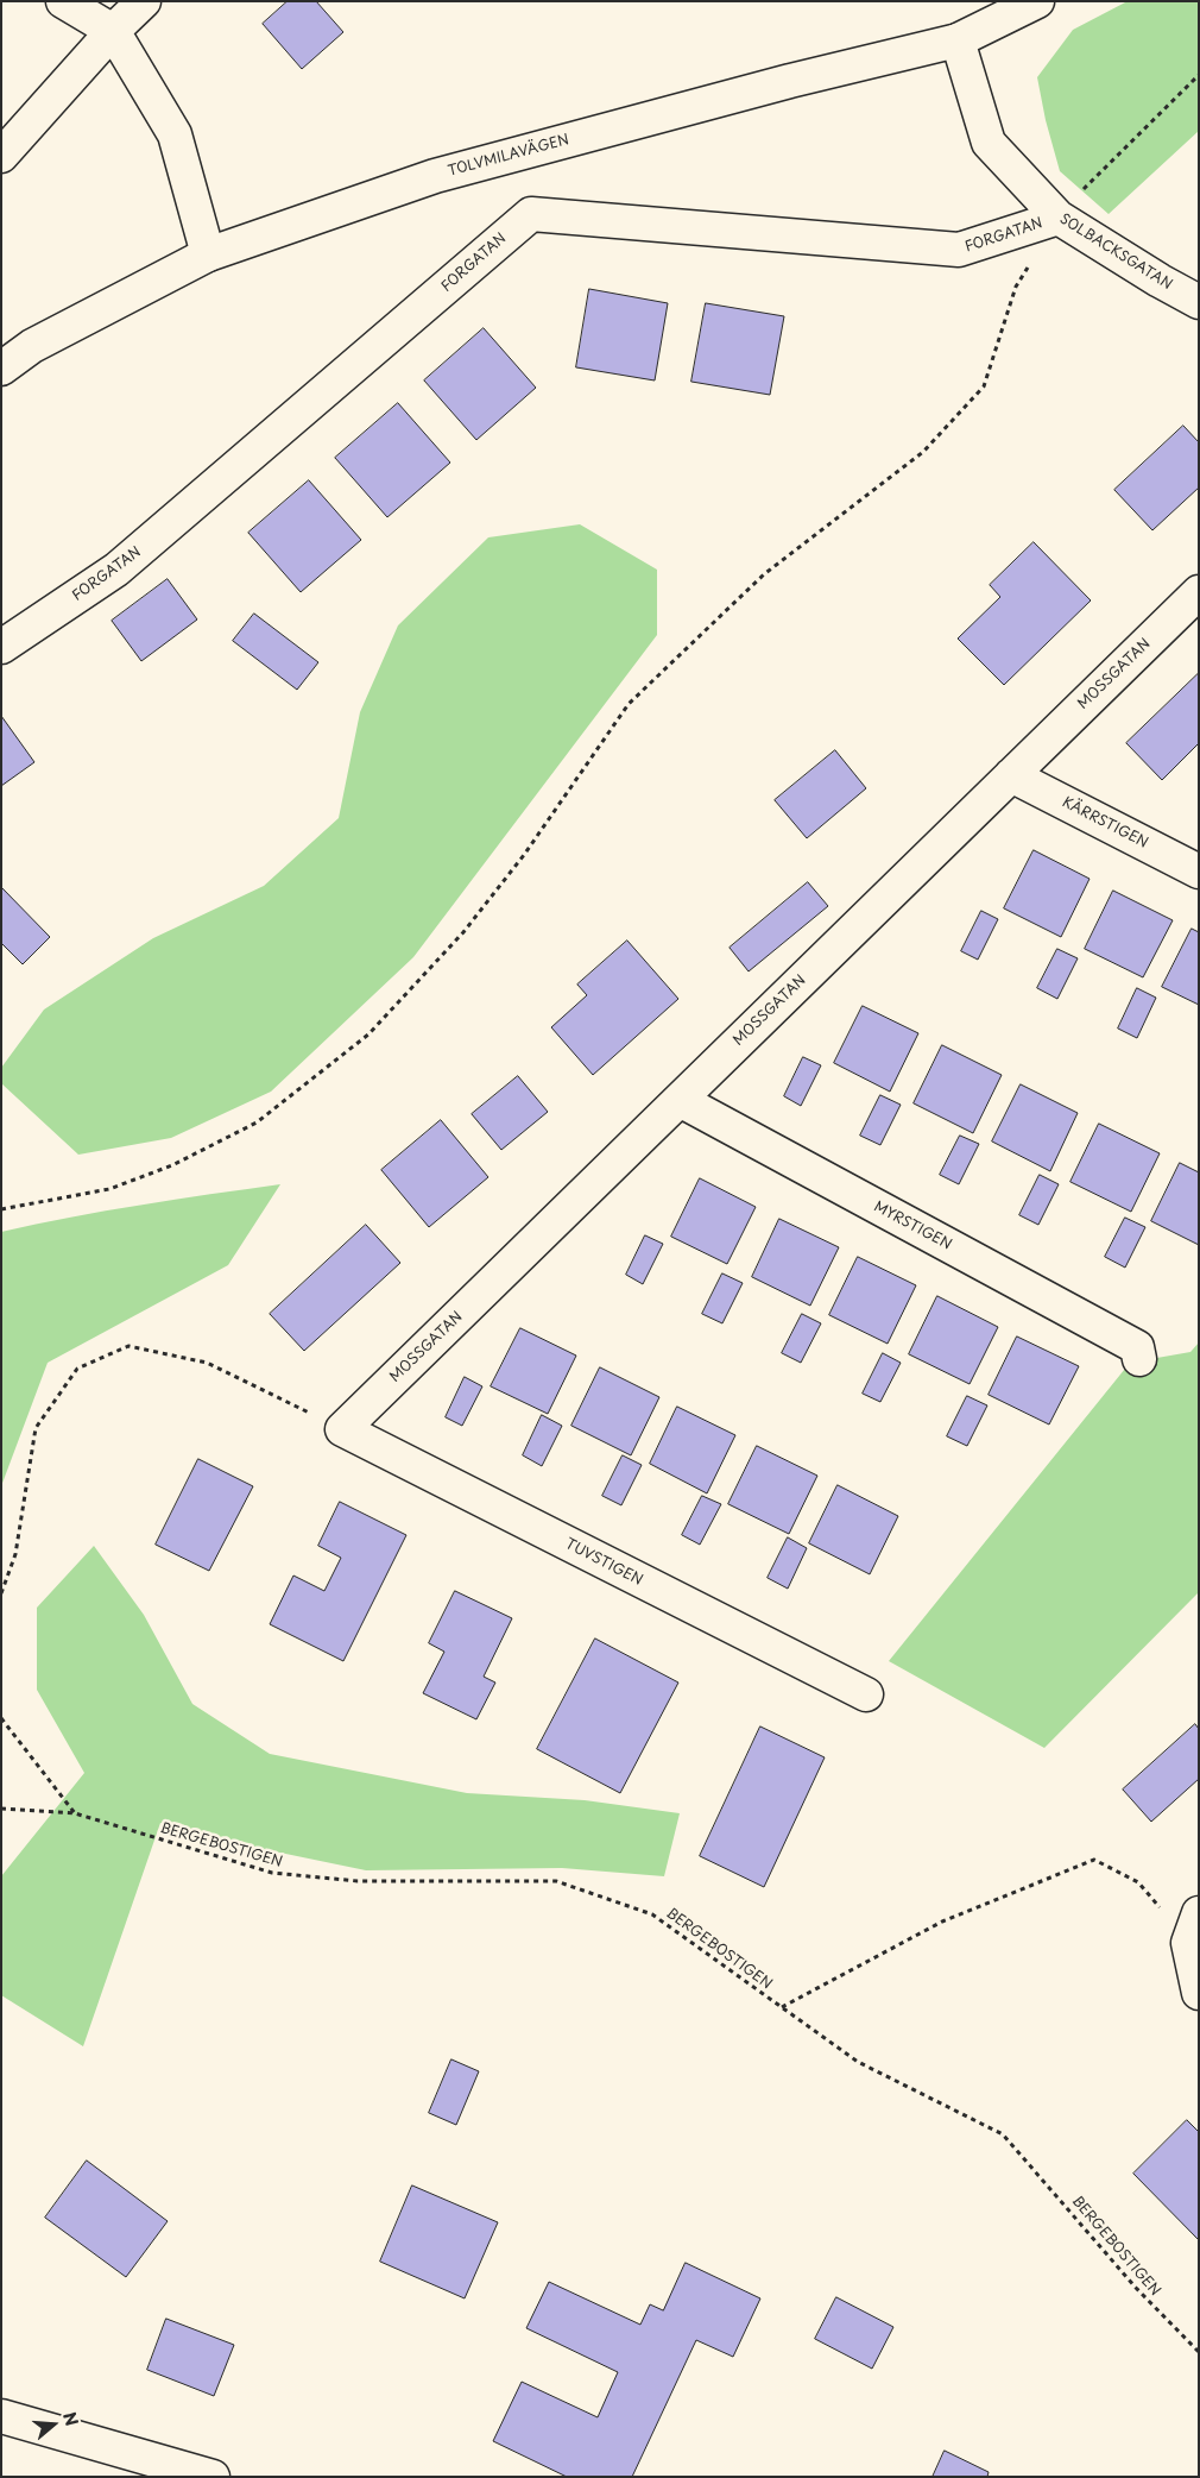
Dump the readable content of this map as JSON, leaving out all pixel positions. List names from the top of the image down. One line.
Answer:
{"streets":{"street":["TOLVMILAVÄGEN","FORGATAN","SOLBACKSGATAN","MOSSGATAN","KÄRRSTIGEN","MYRSTIGEN","TUVSTIGEN"],"path":["BERGEBOSTIGEN"]},"crossings":[["TOLVMILAVÄGEN","SOLBACKSGATAN"],["FORGATAN","SOLBACKSGATAN"],["MOSSGATAN","KÄRRSTIGEN"],["MOSSGATAN","MYRSTIGEN"],["MOSSGATAN","TUVSTIGEN"]],"north":"right"}
